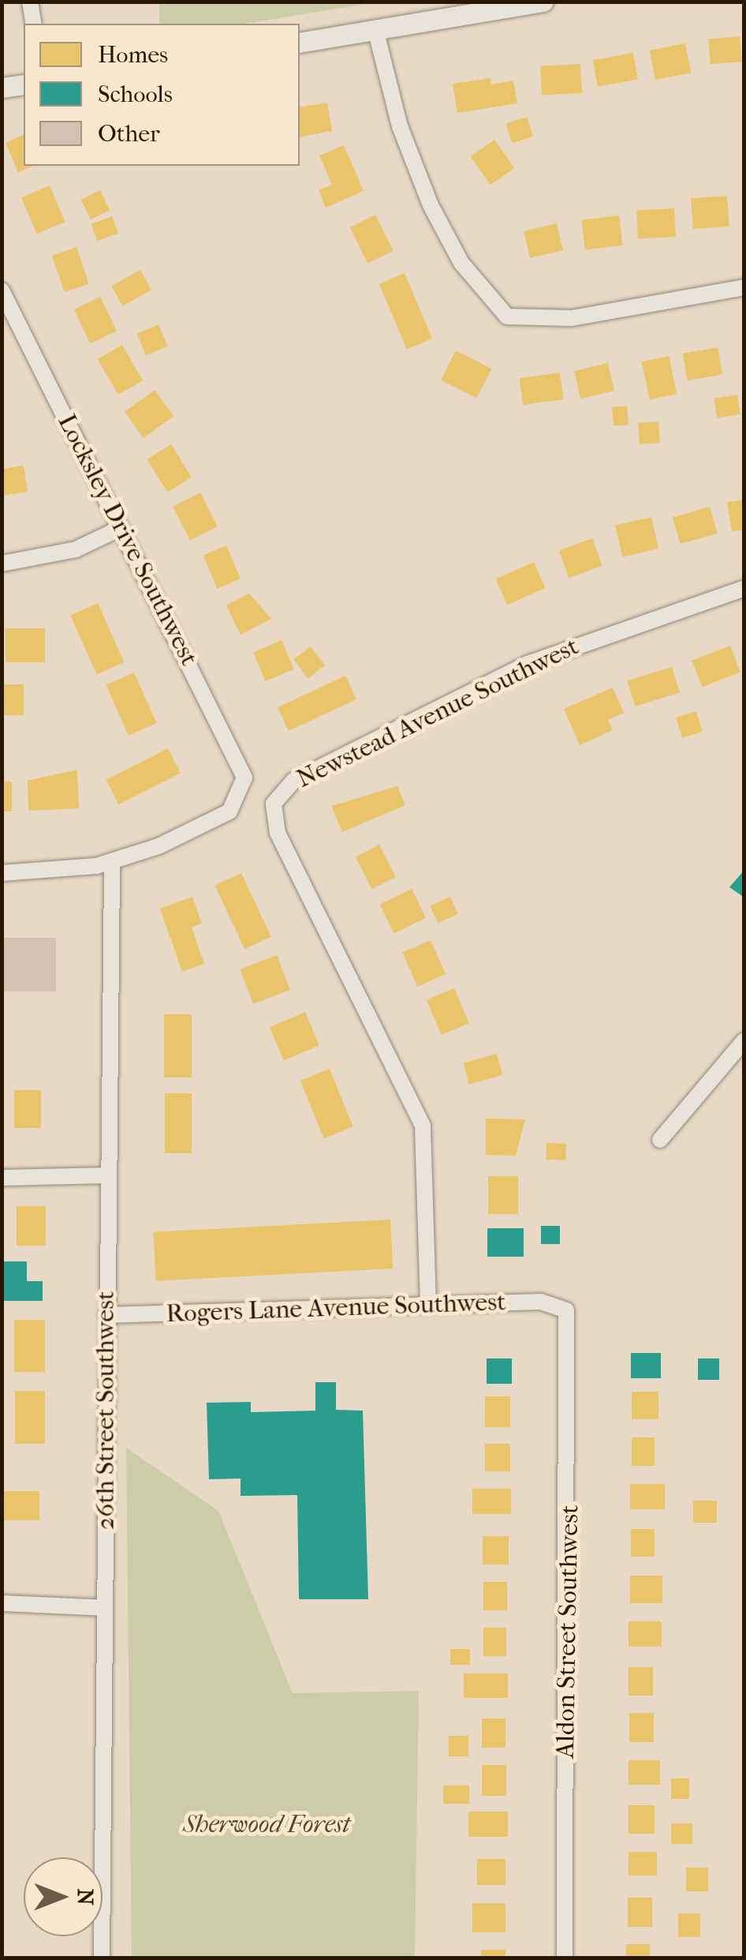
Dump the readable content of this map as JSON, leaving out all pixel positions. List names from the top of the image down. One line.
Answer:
{"streets":{"street":["Locksley Drive Southwest","Newstead Avenue Southwest","Rogers Lane Avenue Southwest","26th Street Southwest","Aldon Street Southwest"]},"crossings":[["Locksley Drive Southwest","26th Street Southwest"],["Newstead Avenue Southwest","Rogers Lane Avenue Southwest"],["Rogers Lane Avenue Southwest","26th Street Southwest"],["Rogers Lane Avenue Southwest","Aldon Street Southwest"]],"parks":["Sherwood Forest"],"legend":["Homes","Schools","Other"],"north":"right"}
